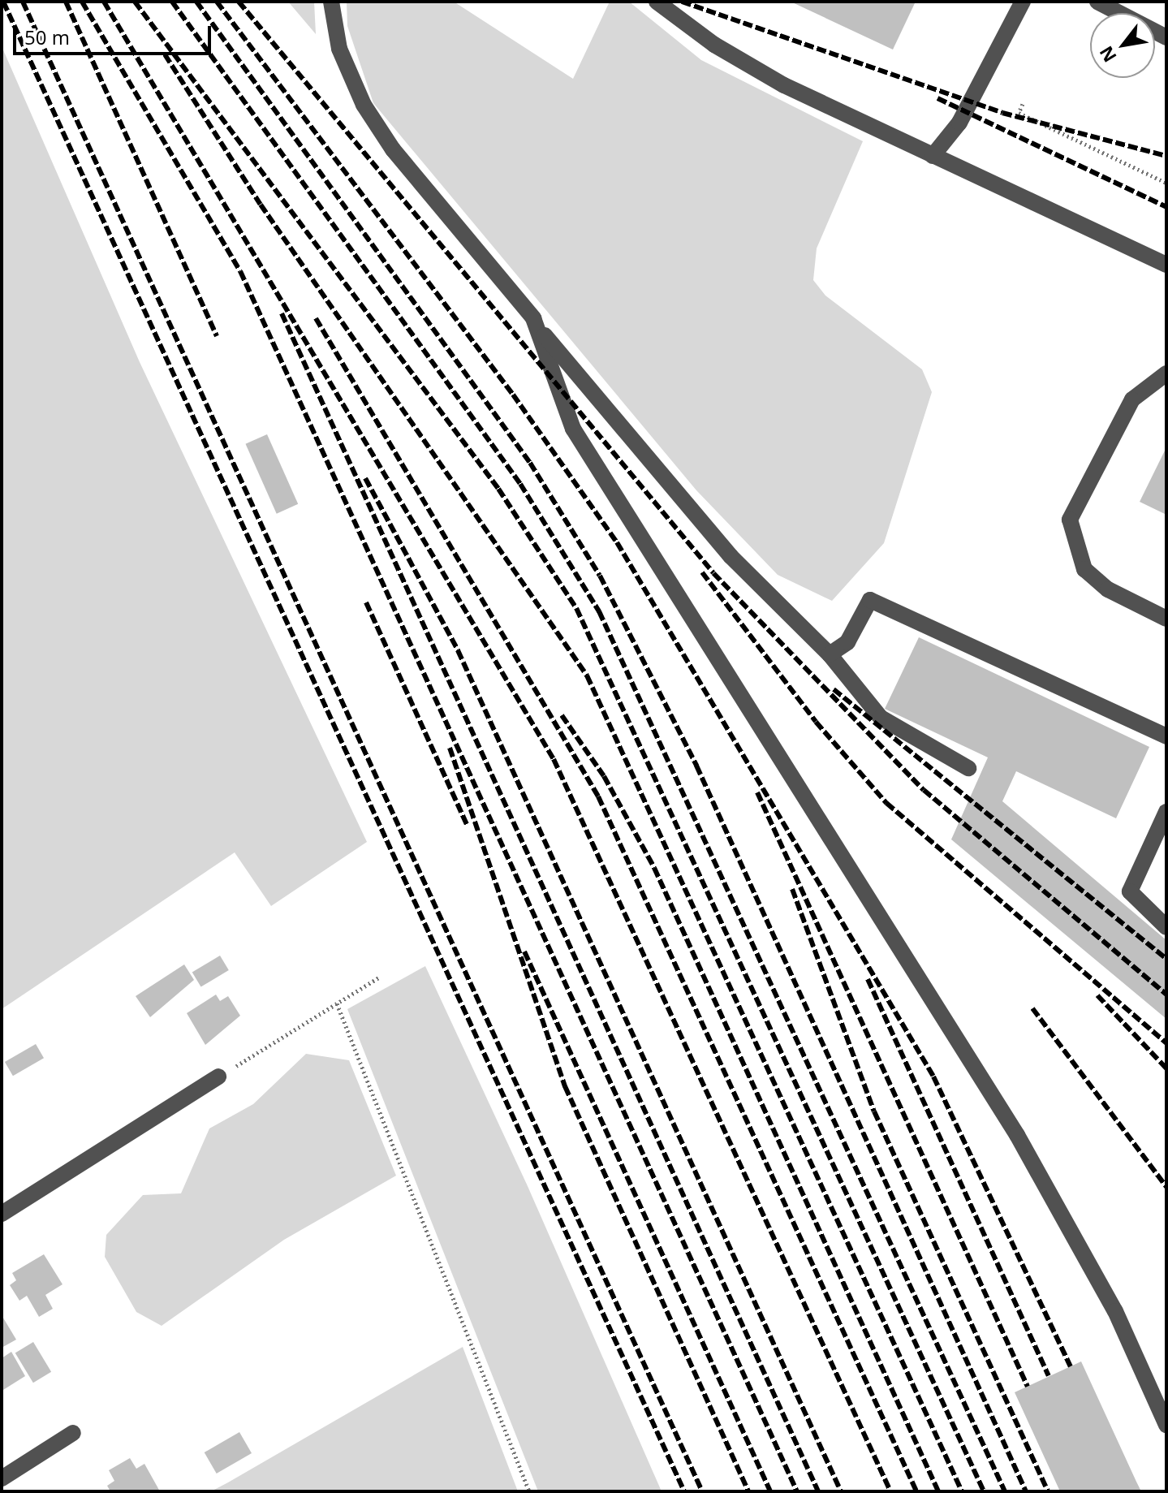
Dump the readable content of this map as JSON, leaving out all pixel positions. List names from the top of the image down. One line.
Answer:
{"scale_bar":"50 m","north":"bottom left"}
